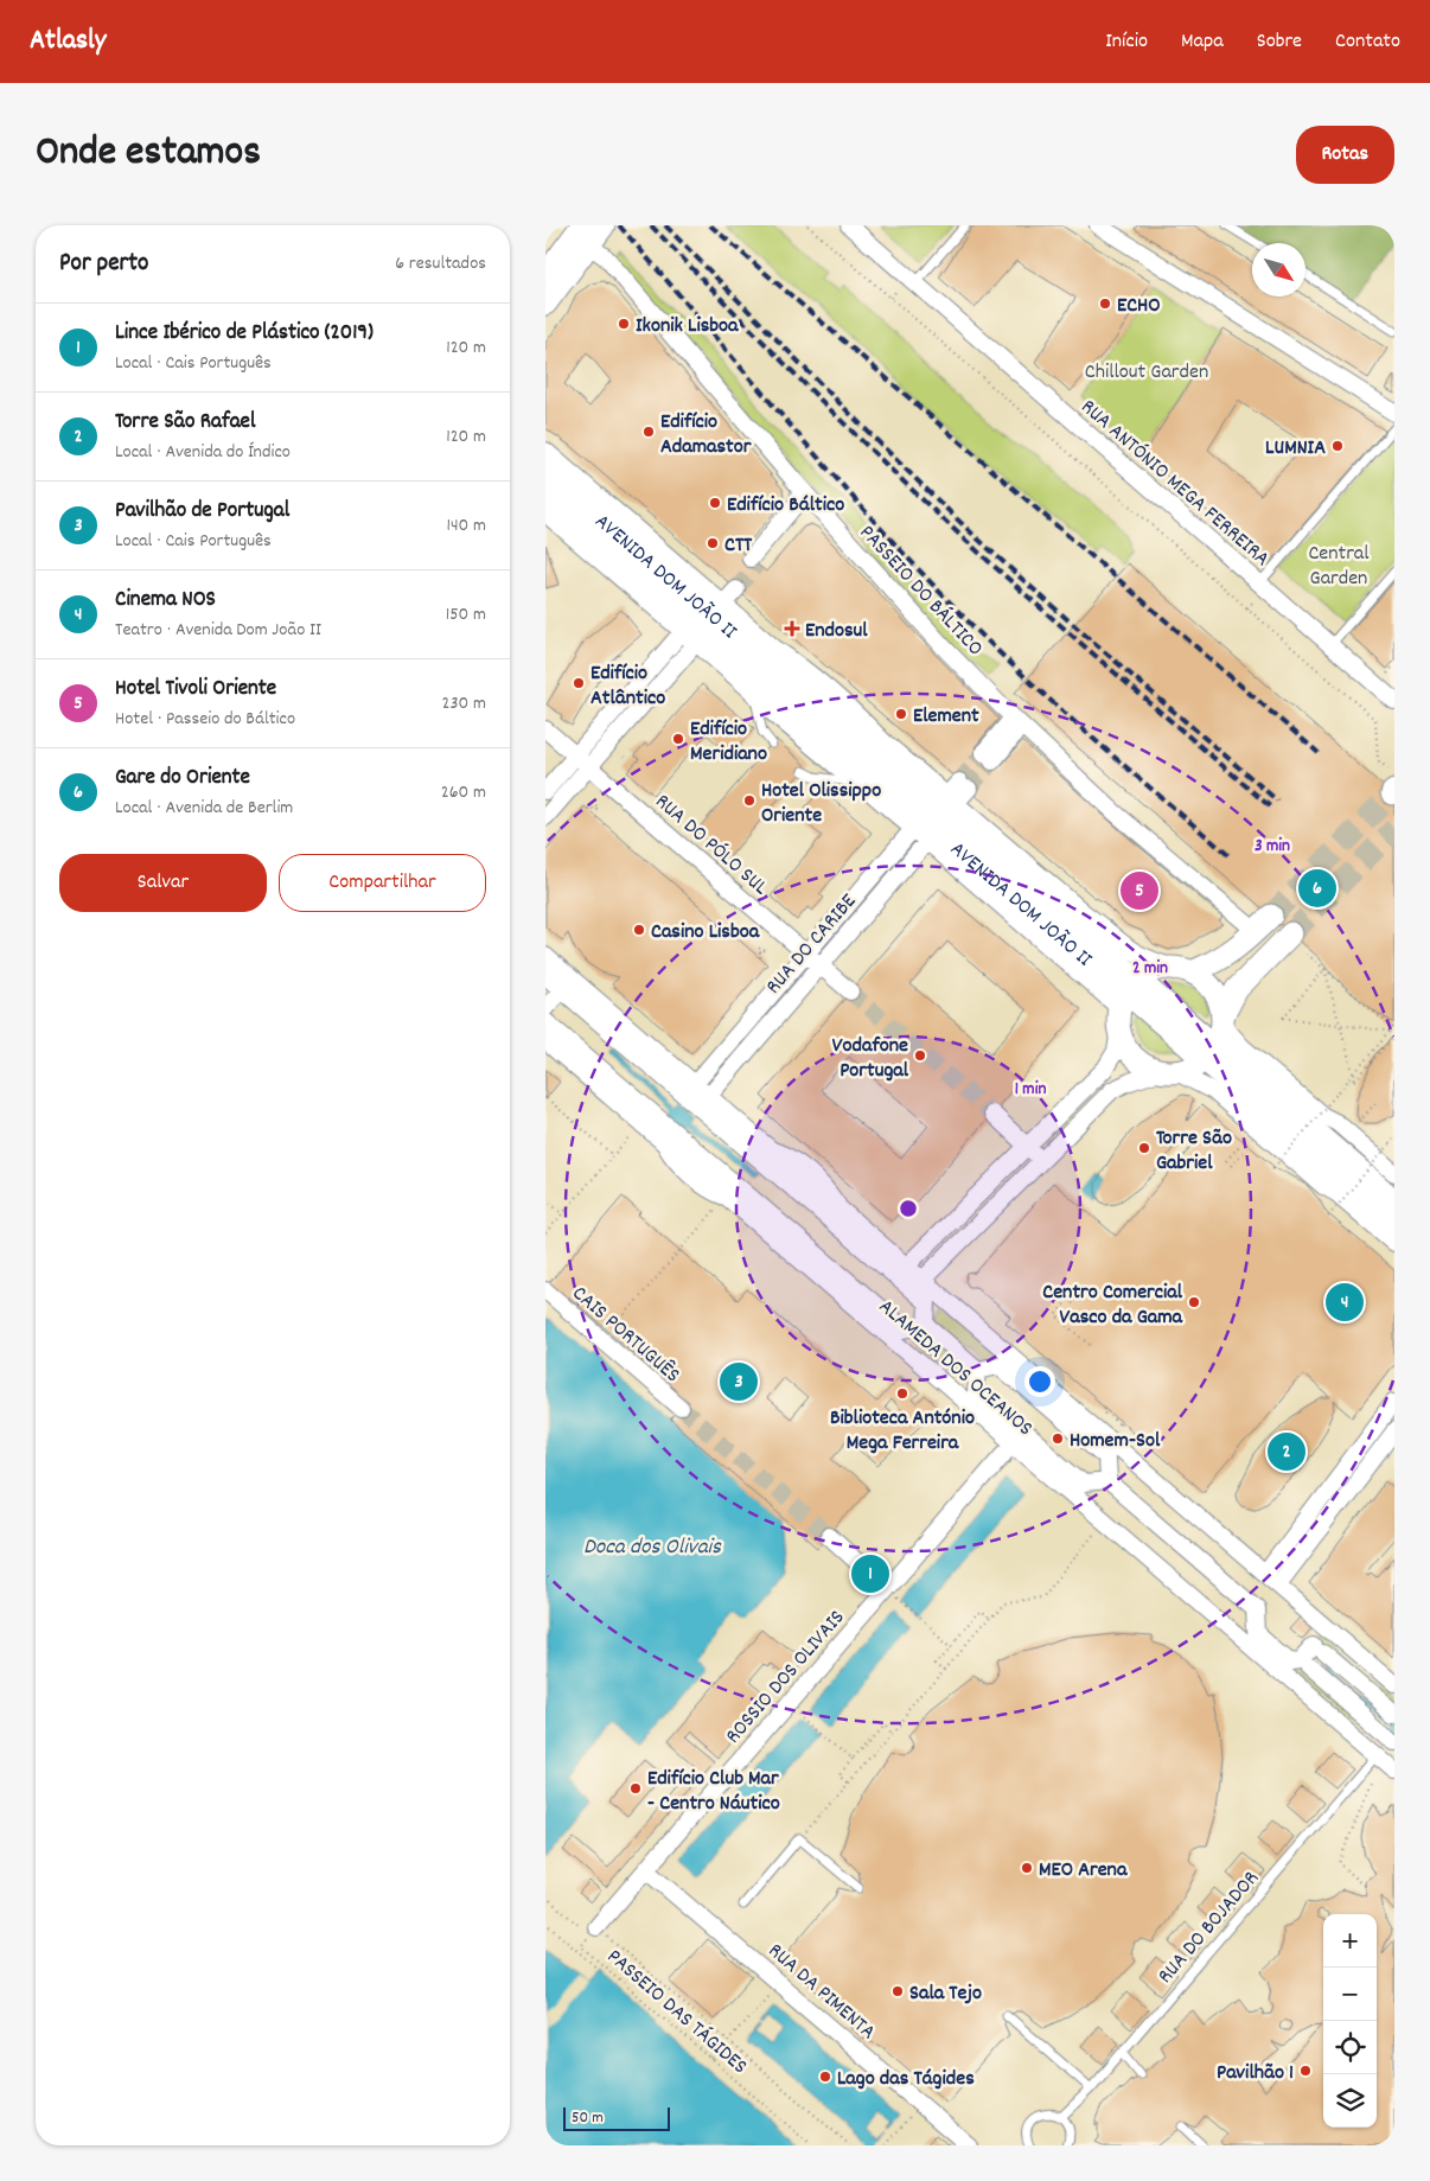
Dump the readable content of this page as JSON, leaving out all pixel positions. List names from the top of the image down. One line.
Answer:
{"streets":{"main road":["AVENIDA DOM JOÃO II"],"street":["RUA ANTÓNIO MEGA FERREIRA","PASSEIO DO BÁLTICO","RUA DO PÓLO SUL","RUA DO CARIBE","CAIS PORTUGUÊS","ALAMEDA DOS OCEANOS","ROSSIO DOS OLIVAIS","RUA DA PIMENTA"],"lane":["RUA DO BOJADOR"],"path":["PASSEIO DAS TÁGIDES"]},"crossings":[["AVENIDA DOM JOÃO II","RUA DO CARIBE"],["RUA DO PÓLO SUL","RUA DO CARIBE"],["RUA DO CARIBE","ALAMEDA DOS OCEANOS"],["ALAMEDA DOS OCEANOS","RUA DO BOJADOR"],["ROSSIO DOS OLIVAIS","RUA DA PIMENTA"],["ROSSIO DOS OLIVAIS","PASSEIO DAS TÁGIDES"]],"water":["Doca dos Olivais"],"parks":["Chillout Garden","Central Garden"],"places":{"other":["ECHO","Ikonik Lisboa","Edifício Adamastor","LUMNIA","Edifício Báltico","CTT","Edifício Atlântico","Element","Edifício Meridiano","Hotel Olissippo Oriente","Casino Lisboa","Vodafone Portugal","Torre São Gabriel","Centro Comercial Vasco da Gama","Biblioteca António Mega Ferreira","Homem-Sol","Edifício Club Mar - Centro Náutico","MEO Arena","Sala Tejo","Pavilhão 1","Lago das Tágides"],"health":["Endosul"]},"scale_bar":"50 m","north":"bottom right","page":{"header":"Atlasly","nav":["Início","Mapa","Sobre","Contato"],"title":"Onde estamos","buttons":["Rotas",["Salvar","Compartilhar"]],"heading":["Por perto","6 resultados"],"list":[{"mark":"1","name":"Lince Ibérico de Plástico (2019)","note":"Local · Cais Português","value":"120 m"},{"mark":"2","name":"Torre São Rafael","note":"Local · Avenida do Índico","value":"120 m"},{"mark":"3","name":"Pavilhão de Portugal","note":"Local · Cais Português","value":"140 m"},{"mark":"4","name":"Cinema NOS","note":"Teatro · Avenida Dom João II","value":"150 m"},{"mark":"5","name":"Hotel Tivoli Oriente","note":"Hotel · Passeio do Báltico","value":"230 m"},{"mark":"6","name":"Gare do Oriente","note":"Local · Avenida de Berlim","value":"260 m"}],"pins":["6","5","4","3","2","1"],"map_buttons":["+","−"],"scale":"50 m"},"rings":["3 min","2 min","1 min"]}
